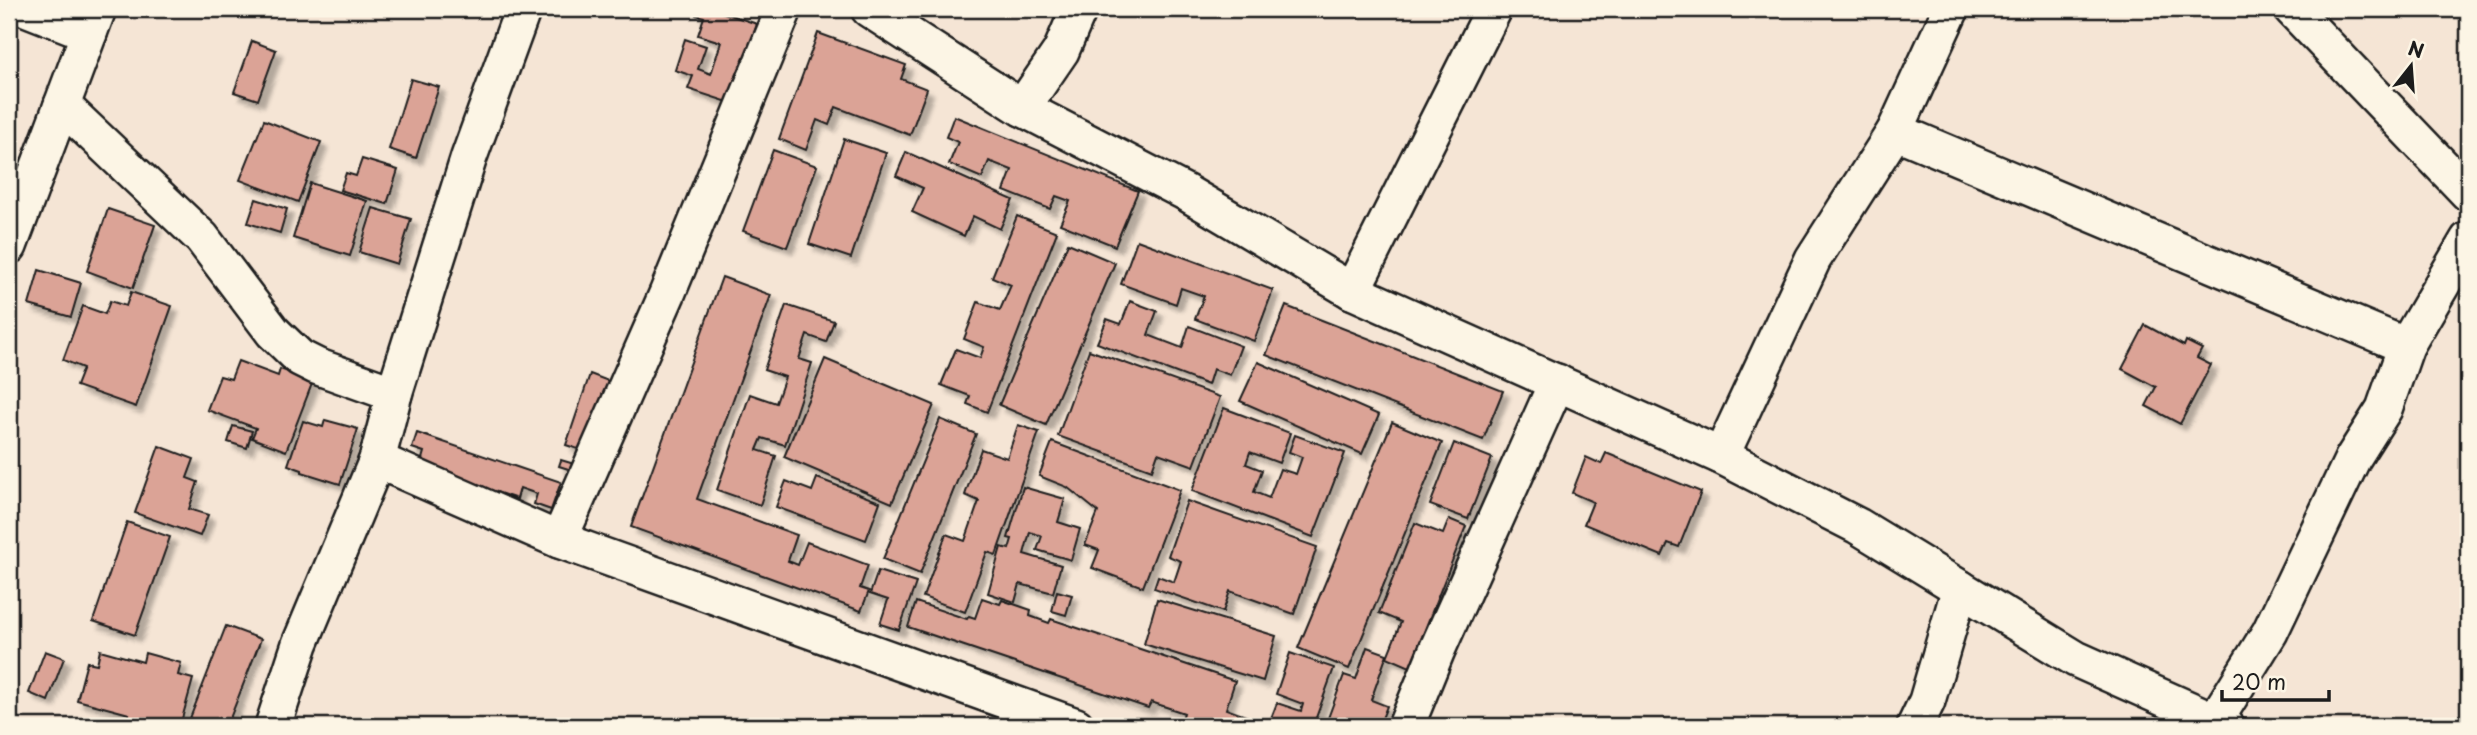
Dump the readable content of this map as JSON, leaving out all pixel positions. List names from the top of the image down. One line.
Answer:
{"scale_bar":"20 m","north":"top"}
